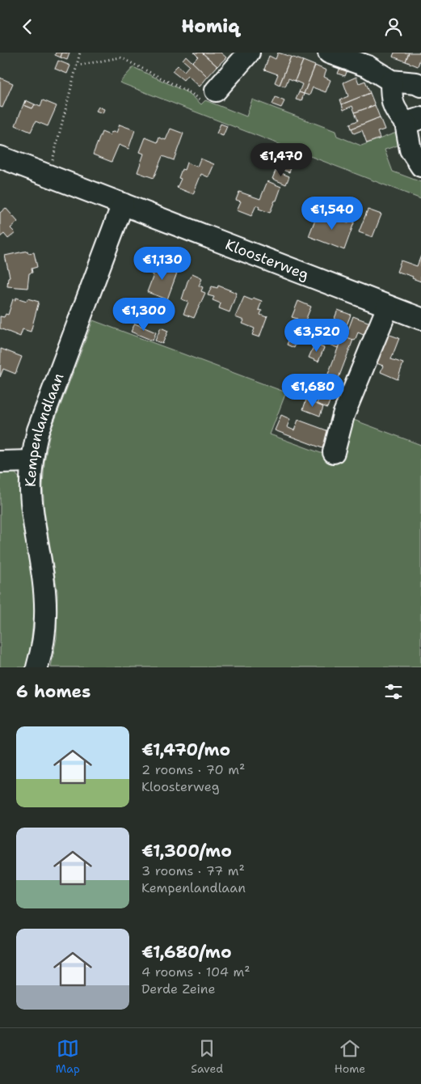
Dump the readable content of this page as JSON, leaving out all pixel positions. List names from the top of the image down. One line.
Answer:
{"streets":{"street":["Kloosterweg","Kempenlandlaan"]},"crossings":[["Kloosterweg","Kempenlandlaan"]],"page":{"header":"Homiq","price":["€1,470","€1,540","€1,130","€1,300","€3,520","€1,680"],"heading":"6 homes","list":[{"name":"€1,470/mo","note":"2 rooms · 70 m² · Kloosterweg"},{"name":"€1,300/mo","note":"3 rooms · 77 m² · Kempenlandlaan"},{"name":"€1,680/mo","note":"4 rooms · 104 m² · Derde Zeine"}],"tabs":["Map","Saved","Home"]}}
